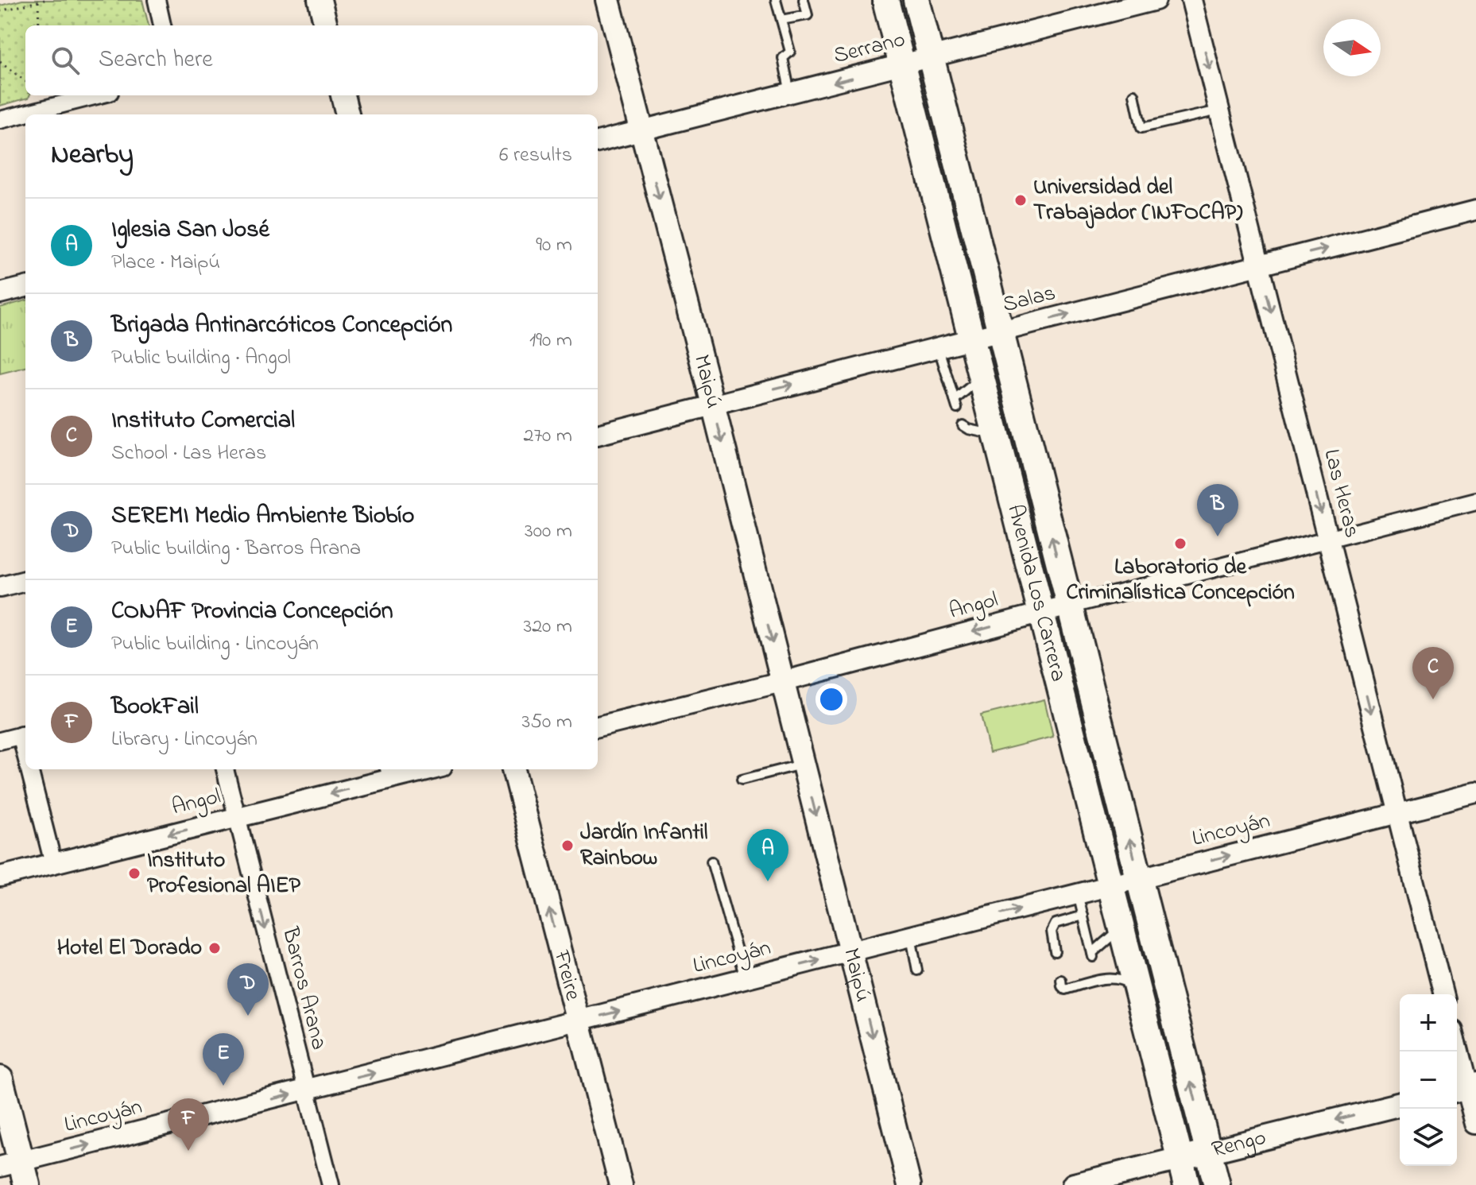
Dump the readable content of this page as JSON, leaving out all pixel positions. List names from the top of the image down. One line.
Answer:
{"streets":{"main road":["Maipú","Avenida Los Carrera","Freire","Rengo"],"street":["Serrano","Salas","Las Heras","Angol","Lincoyán","Barros Arana"]},"crossings":[["Serrano","Maipú"],["Serrano","Avenida Los Carrera"],["Salas","Maipú"],["Salas","Las Heras"],["Salas","Avenida Los Carrera"],["Maipú","Angol"],["Maipú","Lincoyán"],["Las Heras","Angol"],["Las Heras","Lincoyán"],["Avenida Los Carrera","Angol"],["Avenida Los Carrera","Lincoyán"],["Avenida Los Carrera","Rengo"],["Angol","Barros Arana"],["Lincoyán","Freire"],["Lincoyán","Barros Arana"]],"one_way":["Salas","Maipú","Las Heras","Angol","Lincoyán","Freire","Barros Arana","Rengo"],"places":["Universidad del Trabajador (INFOCAP)","Laboratorio de Criminalística Concepción","Jardín Infantil Rainbow","Instituto Profesional AIEP","Hotel El Dorado"],"north":"right","page":{"search":"Search here","heading":["Nearby","6 results"],"list":[{"mark":"A","name":"Iglesia San José","note":"Place · Maipú","value":"90 m"},{"mark":"B","name":"Brigada Antinarcóticos Concepción","note":"Public building · Angol","value":"190 m"},{"mark":"C","name":"Instituto Comercial","note":"School · Las Heras","value":"270 m"},{"mark":"D","name":"SEREMI Medio Ambiente Biobío","note":"Public building · Barros Arana","value":"300 m"},{"mark":"E","name":"CONAF Provincia Concepción","note":"Public building · Lincoyán","value":"320 m"},{"mark":"F","name":"BookFail","note":"Library · Lincoyán","value":"350 m"}],"pins":["B","C","A","D","E","F"],"map_buttons":["+","−"]}}
